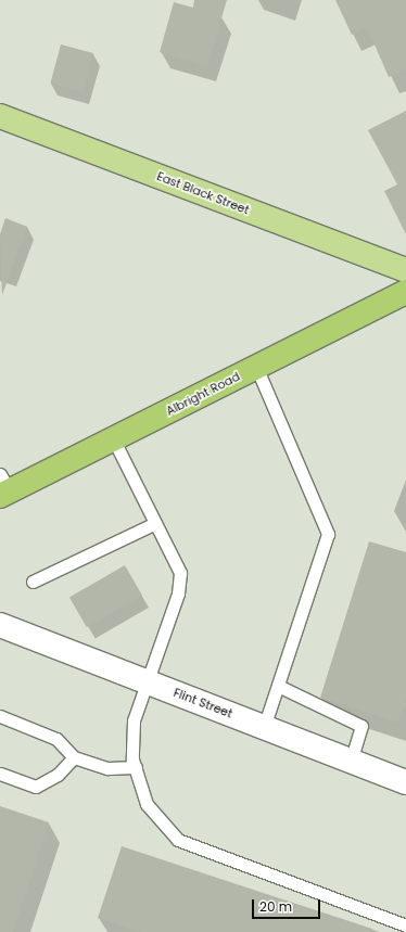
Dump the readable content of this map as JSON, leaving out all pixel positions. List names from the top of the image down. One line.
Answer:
{"streets":{"highway":["Albright Road"],"main road":["East Black Street"],"street":["Flint Street"]},"scale_bar":"20 m"}
